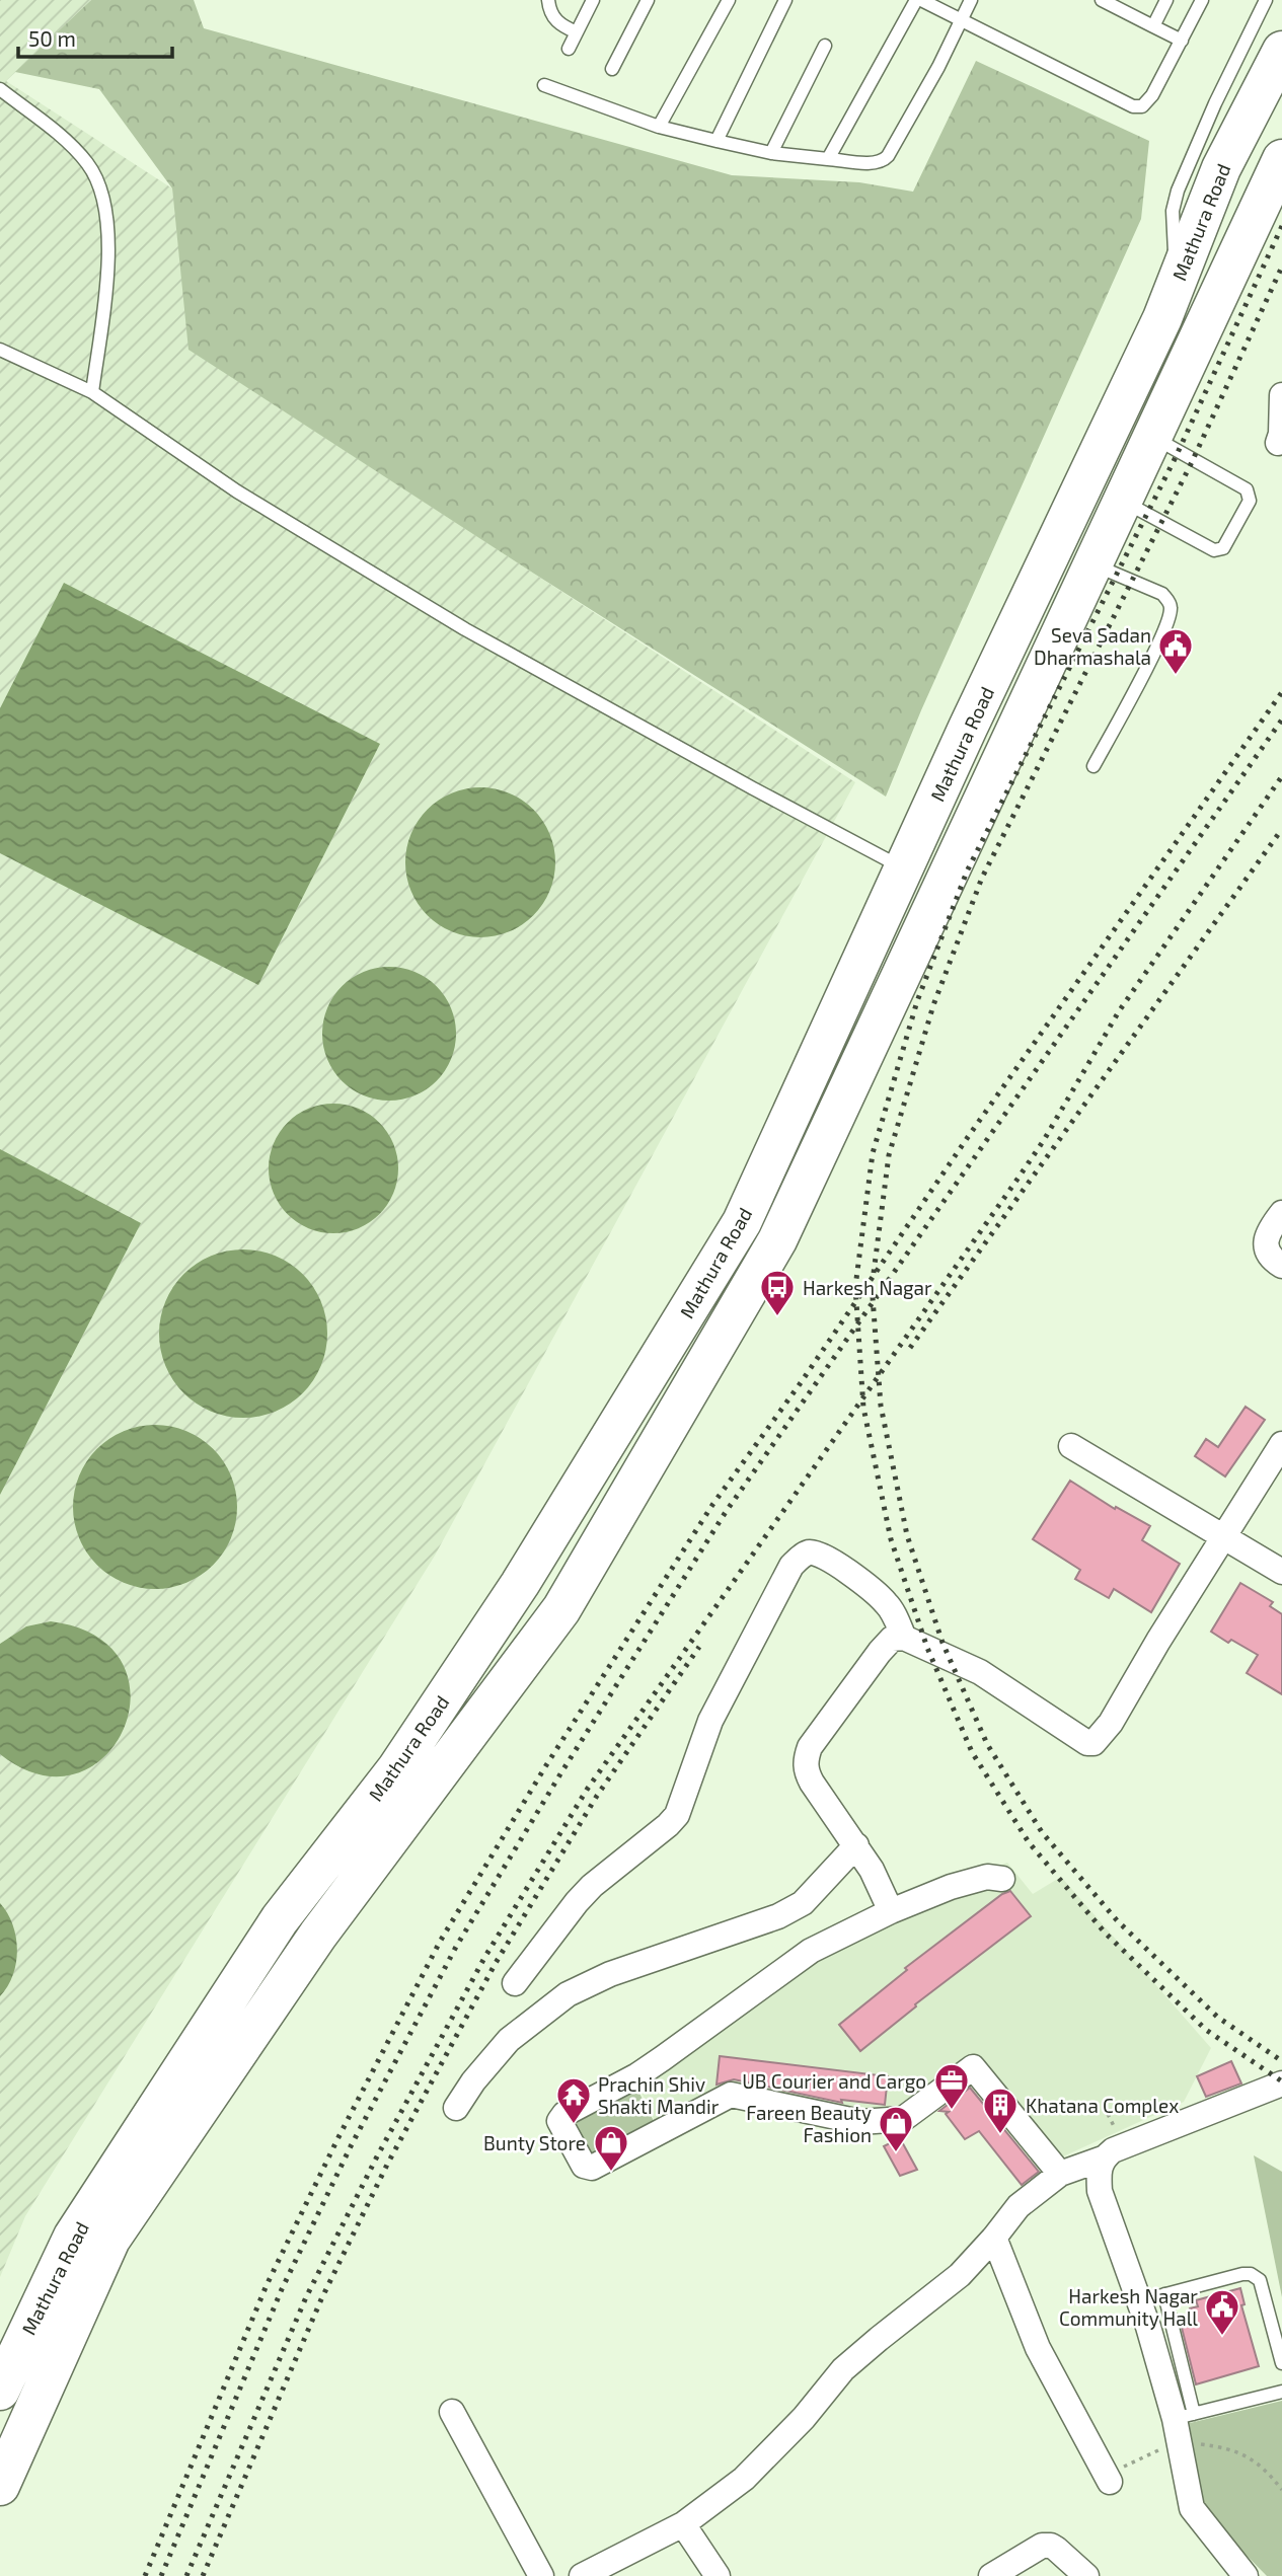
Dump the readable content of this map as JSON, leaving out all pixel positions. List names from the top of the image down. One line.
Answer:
{"streets":{"highway":["Mathura Road"]},"places":{"public building":["Seva Sadan Dharmashala","Harkesh Nagar Community Hall"],"bus stop":["Harkesh Nagar"],"office":["UB Courier and Cargo"],"temple":["Prachin Shiv Shakti Mandir"],"building":["Khatana Complex"],"shop":["Fareen Beauty Fashion","Bunty Store"]},"scale_bar":"50 m"}
